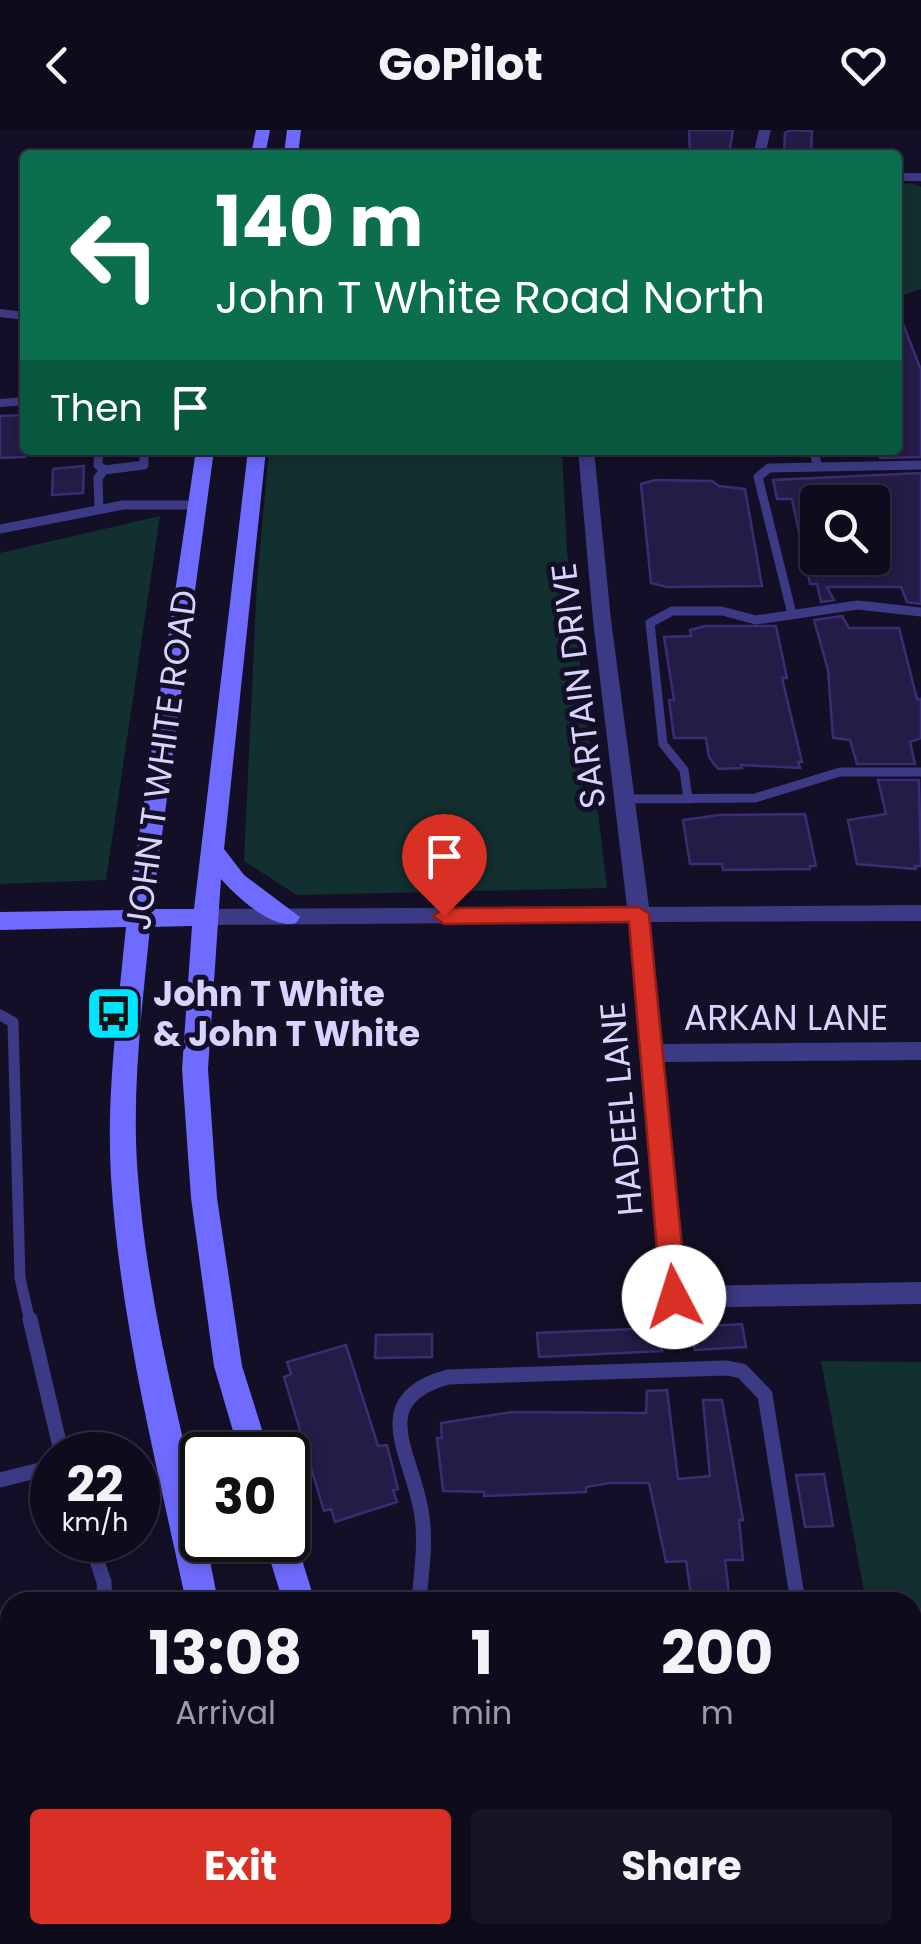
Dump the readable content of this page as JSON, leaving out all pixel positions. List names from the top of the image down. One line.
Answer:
{"streets":{"main road":["JOHN T WHITE ROAD"],"street":["SARTAIN DRIVE","ARKAN LANE","HADEEL LANE"]},"crossings":[["SARTAIN DRIVE","HADEEL LANE"],["ARKAN LANE","HADEEL LANE"]],"places":{"bus stop":["John T White & John T White"]},"page":{"header":"GoPilot","turn":["140 m","John T White Road North"],"then":"Then","speed":"22 km/h","limit":"30","eta":["13:08","Arrival","1","min","200","m"],"buttons":["Exit","Share"]}}
